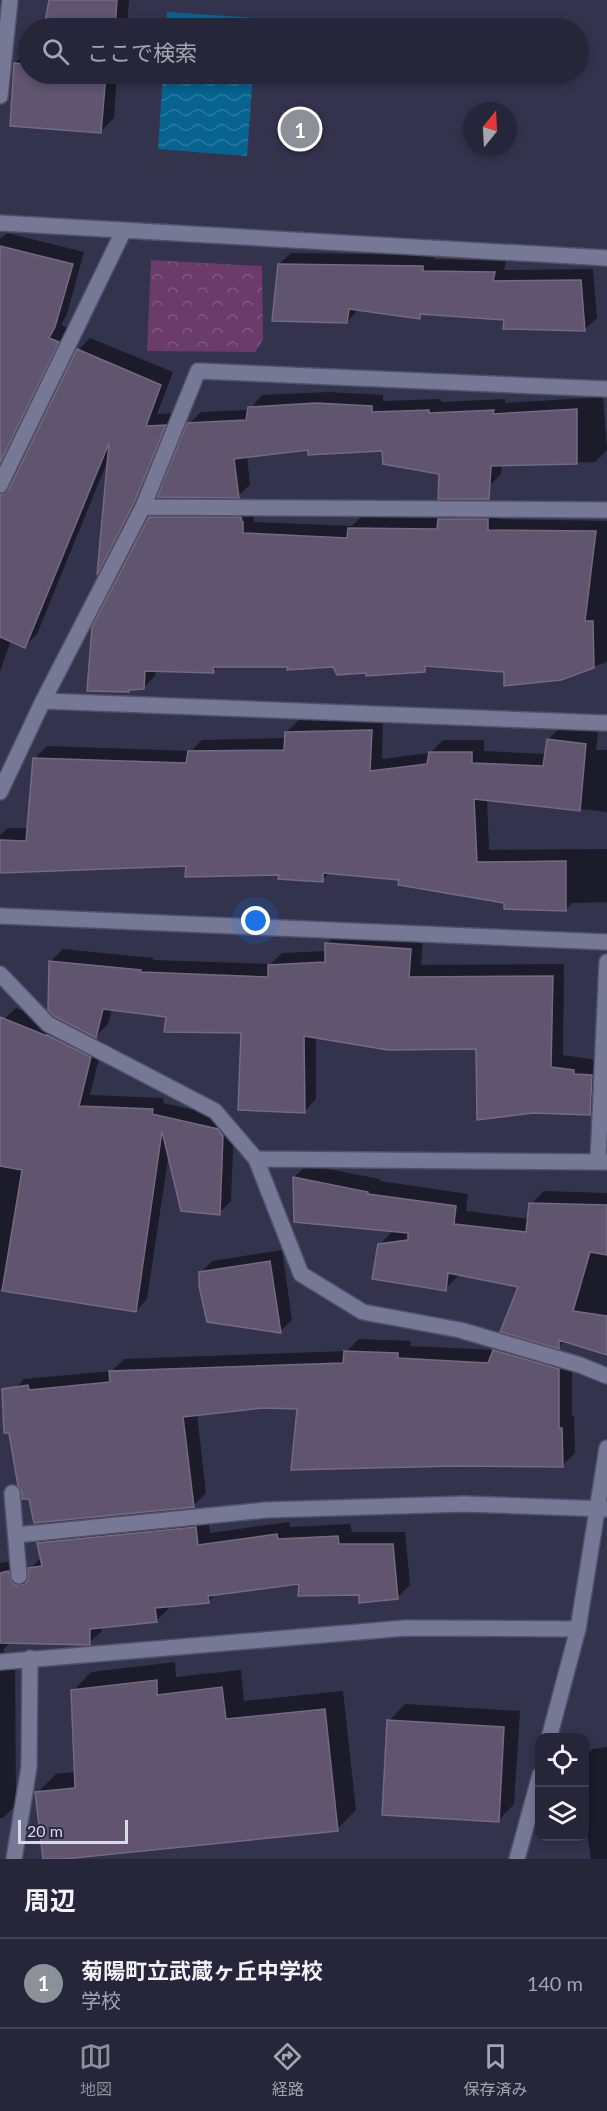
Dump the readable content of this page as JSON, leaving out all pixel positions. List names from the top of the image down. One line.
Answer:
{"scale_bar":"20 m","north":"top","page":{"search":"ここで検索","pins":"1","scale":"20 m","heading":"周辺","list":[{"mark":"1","name":"菊陽町立武蔵ヶ丘中学校","note":"学校","value":"140 m"}],"nav":["地図","経路","保存済み"]}}
